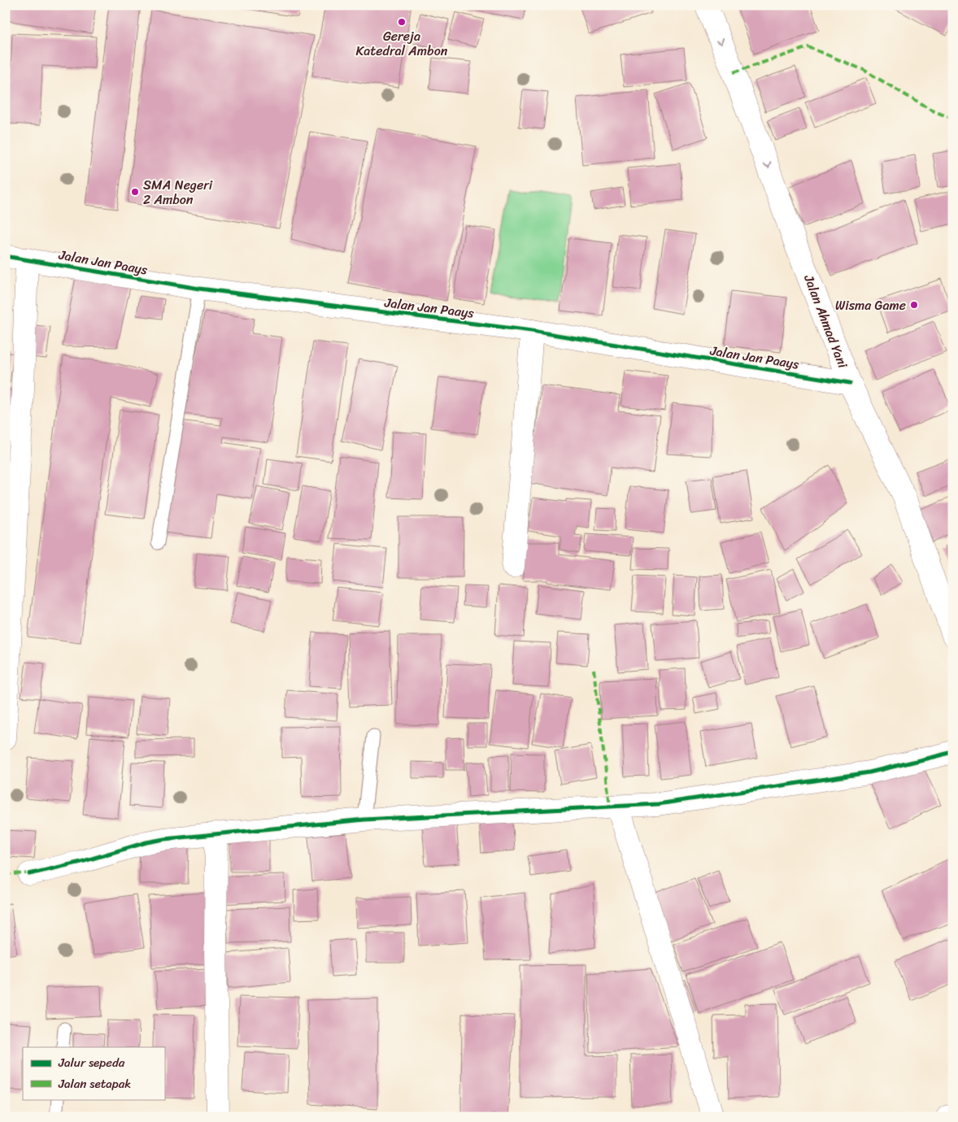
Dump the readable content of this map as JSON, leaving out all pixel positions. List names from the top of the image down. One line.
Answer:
{"streets":{"main road":["Jalan Jan Paays","Jalan Ahmad Yani"]},"crossings":[["Jalan Jan Paays","Jalan Ahmad Yani"]],"one_way":["Jalan Ahmad Yani"],"places":["Gereja Katedral Ambon","SMA Negeri 2 Ambon","Wisma Game"],"legend":["Jalur sepeda","Jalan setapak"]}
